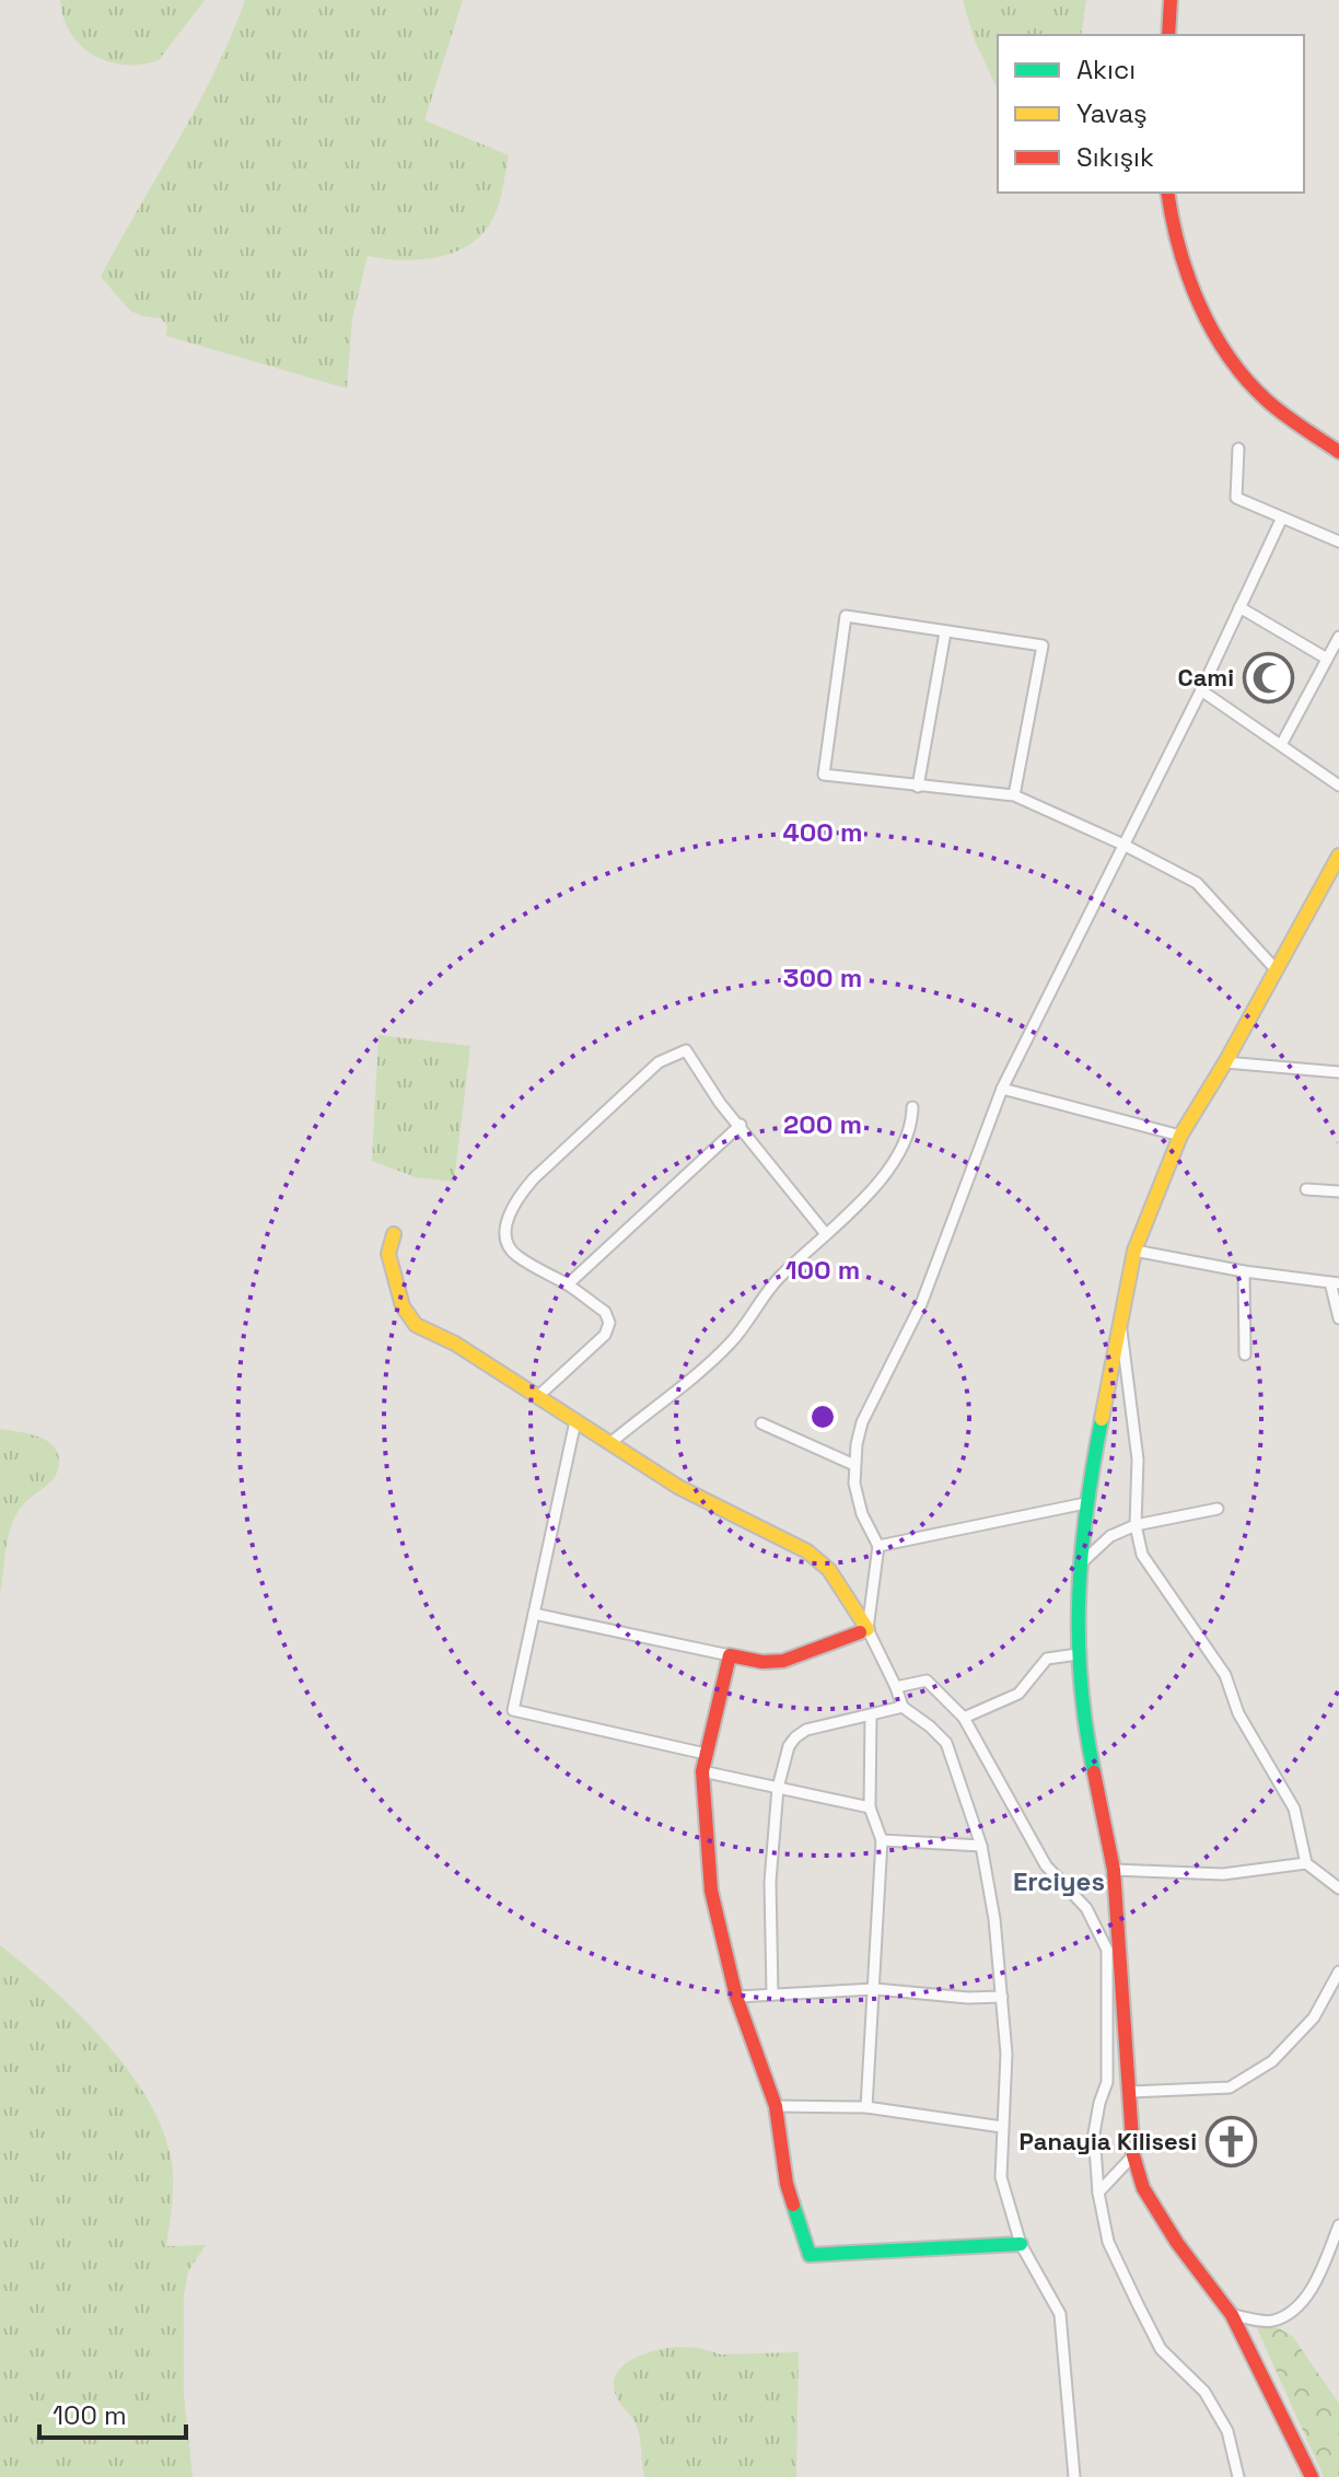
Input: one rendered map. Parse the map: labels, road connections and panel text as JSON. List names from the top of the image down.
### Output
{
  "districts": ["Erciyes"],
  "places": {
    "mosque": ["Cami"],
    "church": ["Panayia Kilisesi"]
  },
  "legend": ["Akıcı", "Yavaş", "Sıkışık"],
  "scale_bar": "100 m",
  "rings": [
    "400 m",
    "300 m",
    "200 m",
    "100 m"
  ]
}
